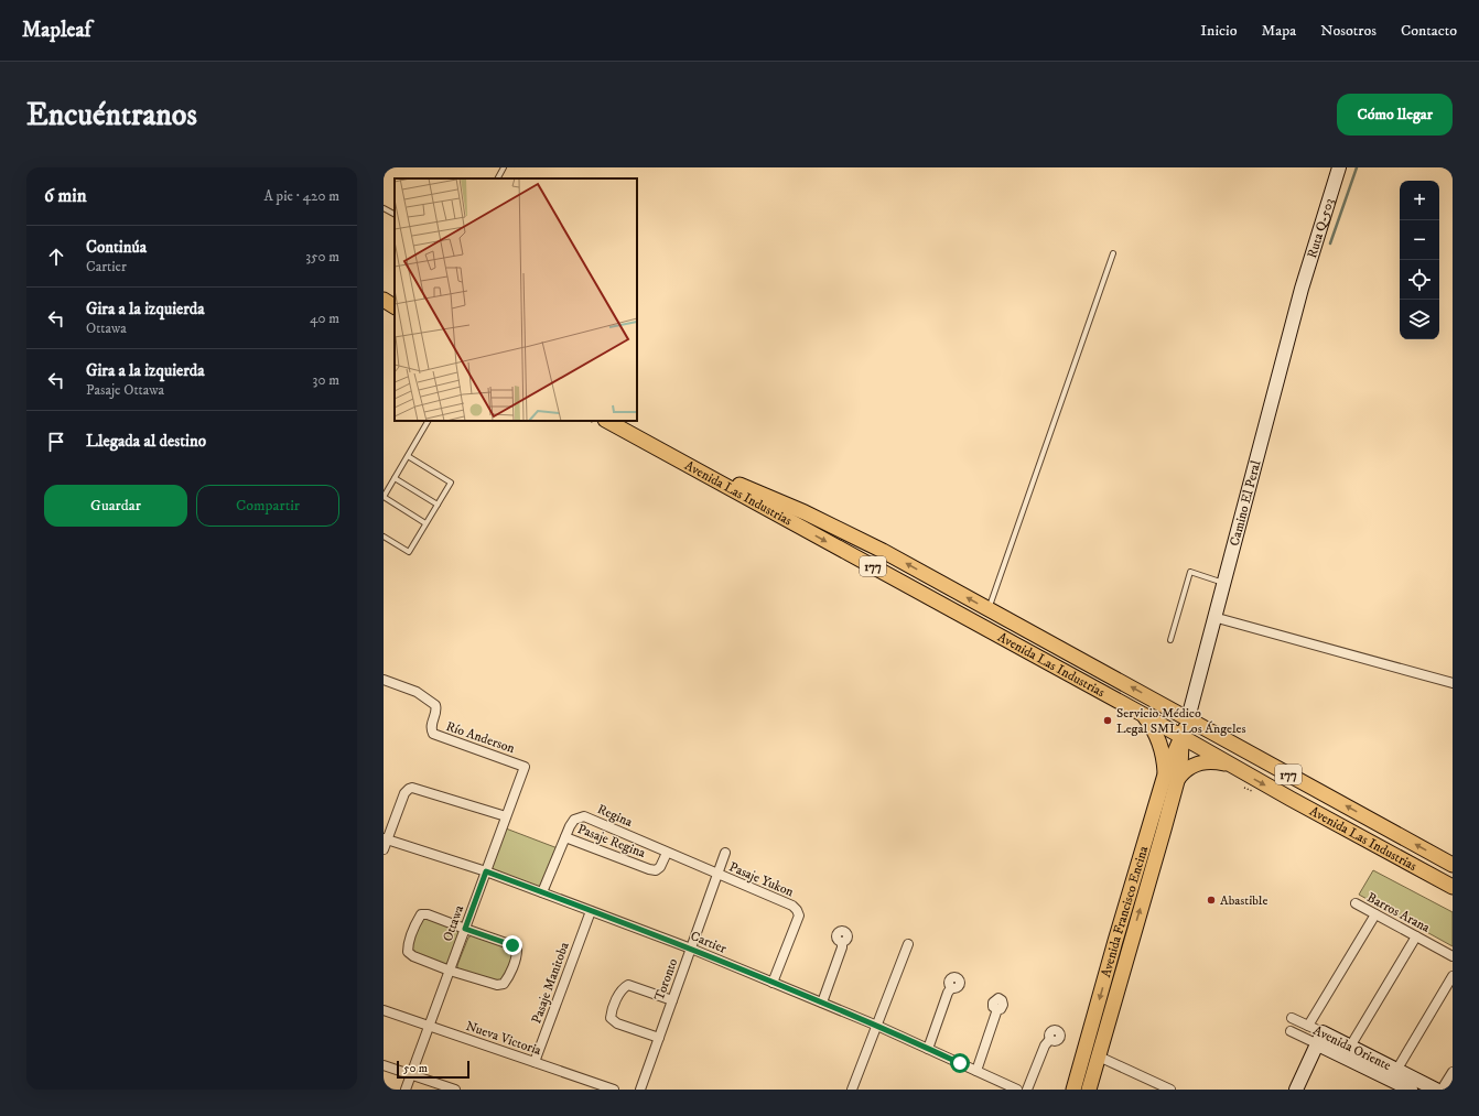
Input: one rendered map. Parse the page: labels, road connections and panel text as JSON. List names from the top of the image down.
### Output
{
  "streets": {
    "main road": ["Avenida Las Industrias", "177", "Avenida Francisco Encina"],
    "street": [
      "Ruta Q-503",
      "Camino El Peral",
      "Río Anderson",
      "Regina",
      "Pasaje Regina",
      "Pasaje Yukon",
      "Barros Arana",
      "Ottawa",
      "Cartier",
      "Toronto",
      "Pasaje Manitoba",
      "Nueva Victoria",
      "Avenida Oriente"
    ]
  },
  "crossings": [
    ["Ruta Q-503", "Camino El Peral"],
    ["Avenida Las Industrias", "Camino El Peral"],
    ["Avenida Las Industrias", "Avenida Francisco Encina"],
    ["Camino El Peral", "Avenida Francisco Encina"],
    ["Río Anderson", "Ottawa"],
    ["Regina", "Pasaje Regina"],
    ["Regina", "Pasaje Yukon"],
    ["Regina", "Cartier"],
    ["Regina", "Toronto"],
    ["Pasaje Yukon", "Cartier"],
    ["Pasaje Yukon", "Toronto"],
    ["Ottawa", "Cartier"],
    ["Ottawa", "Nueva Victoria"],
    ["Cartier", "Toronto"],
    ["Cartier", "Pasaje Manitoba"],
    ["Pasaje Manitoba", "Nueva Victoria"]
  ],
  "places": ["Servicio Médico Legal SML Los Ángeles", "Abastible"],
  "scale_bar": "50 m",
  "page": {
    "header": "Mapleaf",
    "nav": [
      "Inicio",
      "Mapa",
      "Nosotros",
      "Contacto"
    ],
    "buttons": [
      "Cómo llegar",
      ["Guardar", "Compartir"]
    ],
    "title": "Encuéntranos",
    "heading": ["6 min", "A pie · 420 m"],
    "map_buttons": ["+", "−"],
    "list": [
      ["Continúa", "Cartier", "350 m"],
      ["Gira a la izquierda", "Ottawa", "40 m"],
      ["Gira a la izquierda", "Pasaje Ottawa", "30 m"],
      "Llegada al destino"
    ],
    "scale": "50 m"
  }
}
